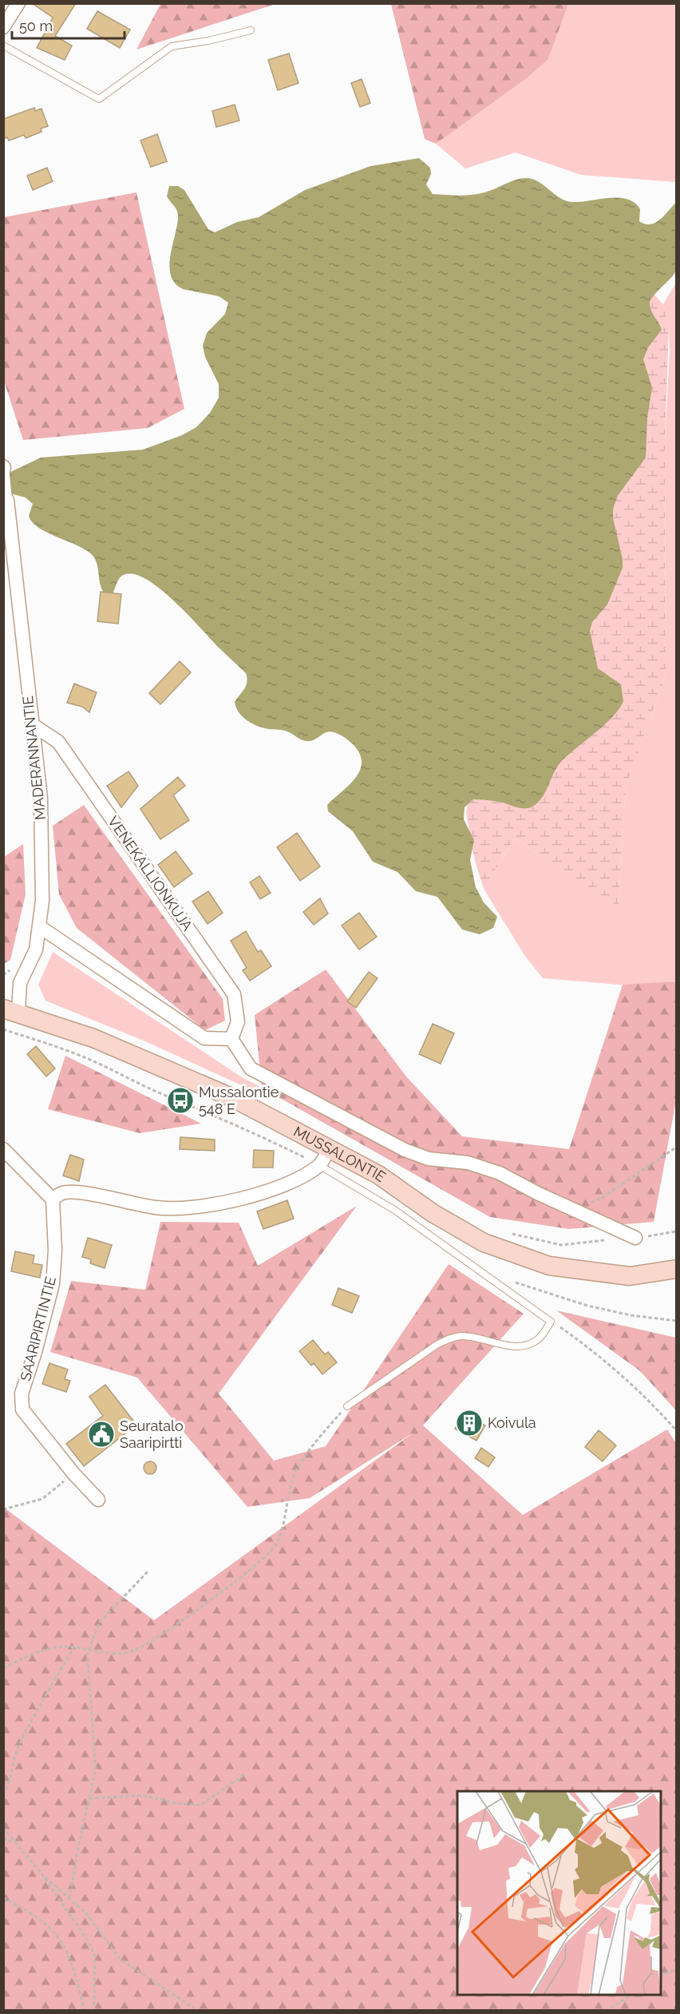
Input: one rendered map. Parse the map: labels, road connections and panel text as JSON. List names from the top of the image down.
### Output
{
  "streets": {
    "main road": ["MUSSALONTIE"],
    "street": ["MADERANNANTIE", "VENEKALLIONKUJA", "SAARIPIRTINTIE"]
  },
  "crossings": [
    ["MADERANNANTIE", "VENEKALLIONKUJA"],
    ["MADERANNANTIE", "MUSSALONTIE"]
  ],
  "places": {
    "bus stop": ["Mussalontie 548 E"],
    "building": ["Koivula"],
    "public building": ["Seuratalo Saaripirtti"]
  },
  "scale_bar": "50 m"
}
